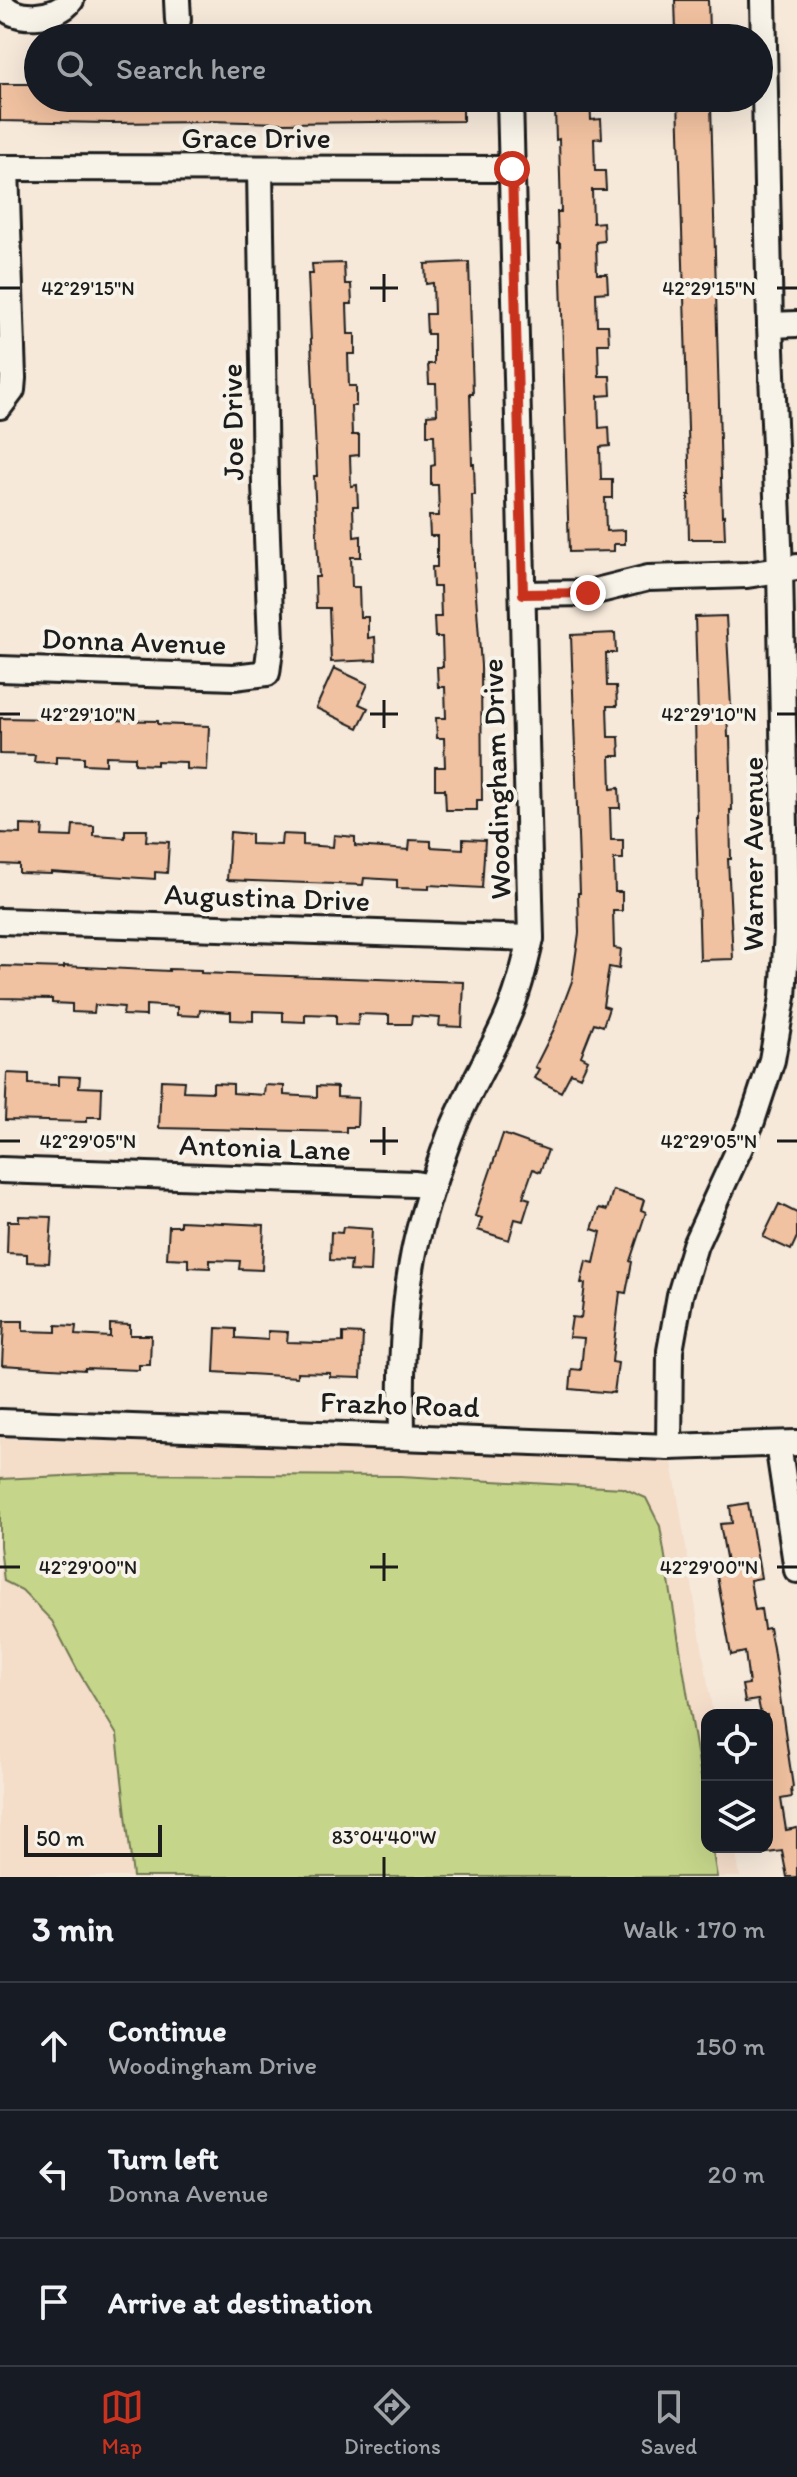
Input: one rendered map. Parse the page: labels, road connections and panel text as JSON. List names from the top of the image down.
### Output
{
  "streets": {
    "street": [
      "Grace Drive",
      "Joe Drive",
      "Donna Avenue",
      "Woodingham Drive",
      "Warner Avenue",
      "Augustina Drive",
      "Antonia Lane",
      "Frazho Road"
    ]
  },
  "crossings": [
    ["Grace Drive", "Joe Drive"],
    ["Grace Drive", "Woodingham Drive"],
    ["Joe Drive", "Donna Avenue"],
    ["Woodingham Drive", "Augustina Drive"],
    ["Woodingham Drive", "Antonia Lane"],
    ["Woodingham Drive", "Frazho Road"],
    ["Warner Avenue", "Frazho Road"]
  ],
  "scale_bar": "50 m",
  "page": {
    "search": "Search here",
    "scale": "50 m",
    "heading": ["3 min", "Walk · 170 m"],
    "list": [
      ["Continue", "Woodingham Drive", "150 m"],
      ["Turn left", "Donna Avenue", "20 m"],
      "Arrive at destination"
    ],
    "nav": ["Map", "Directions", "Saved"]
  },
  "coordinates": [
    "42°29'15\"N",
    "42°29'10\"N",
    "42°29'05\"N",
    "42°29'00\"N",
    "83°04'40\"W"
  ]
}
